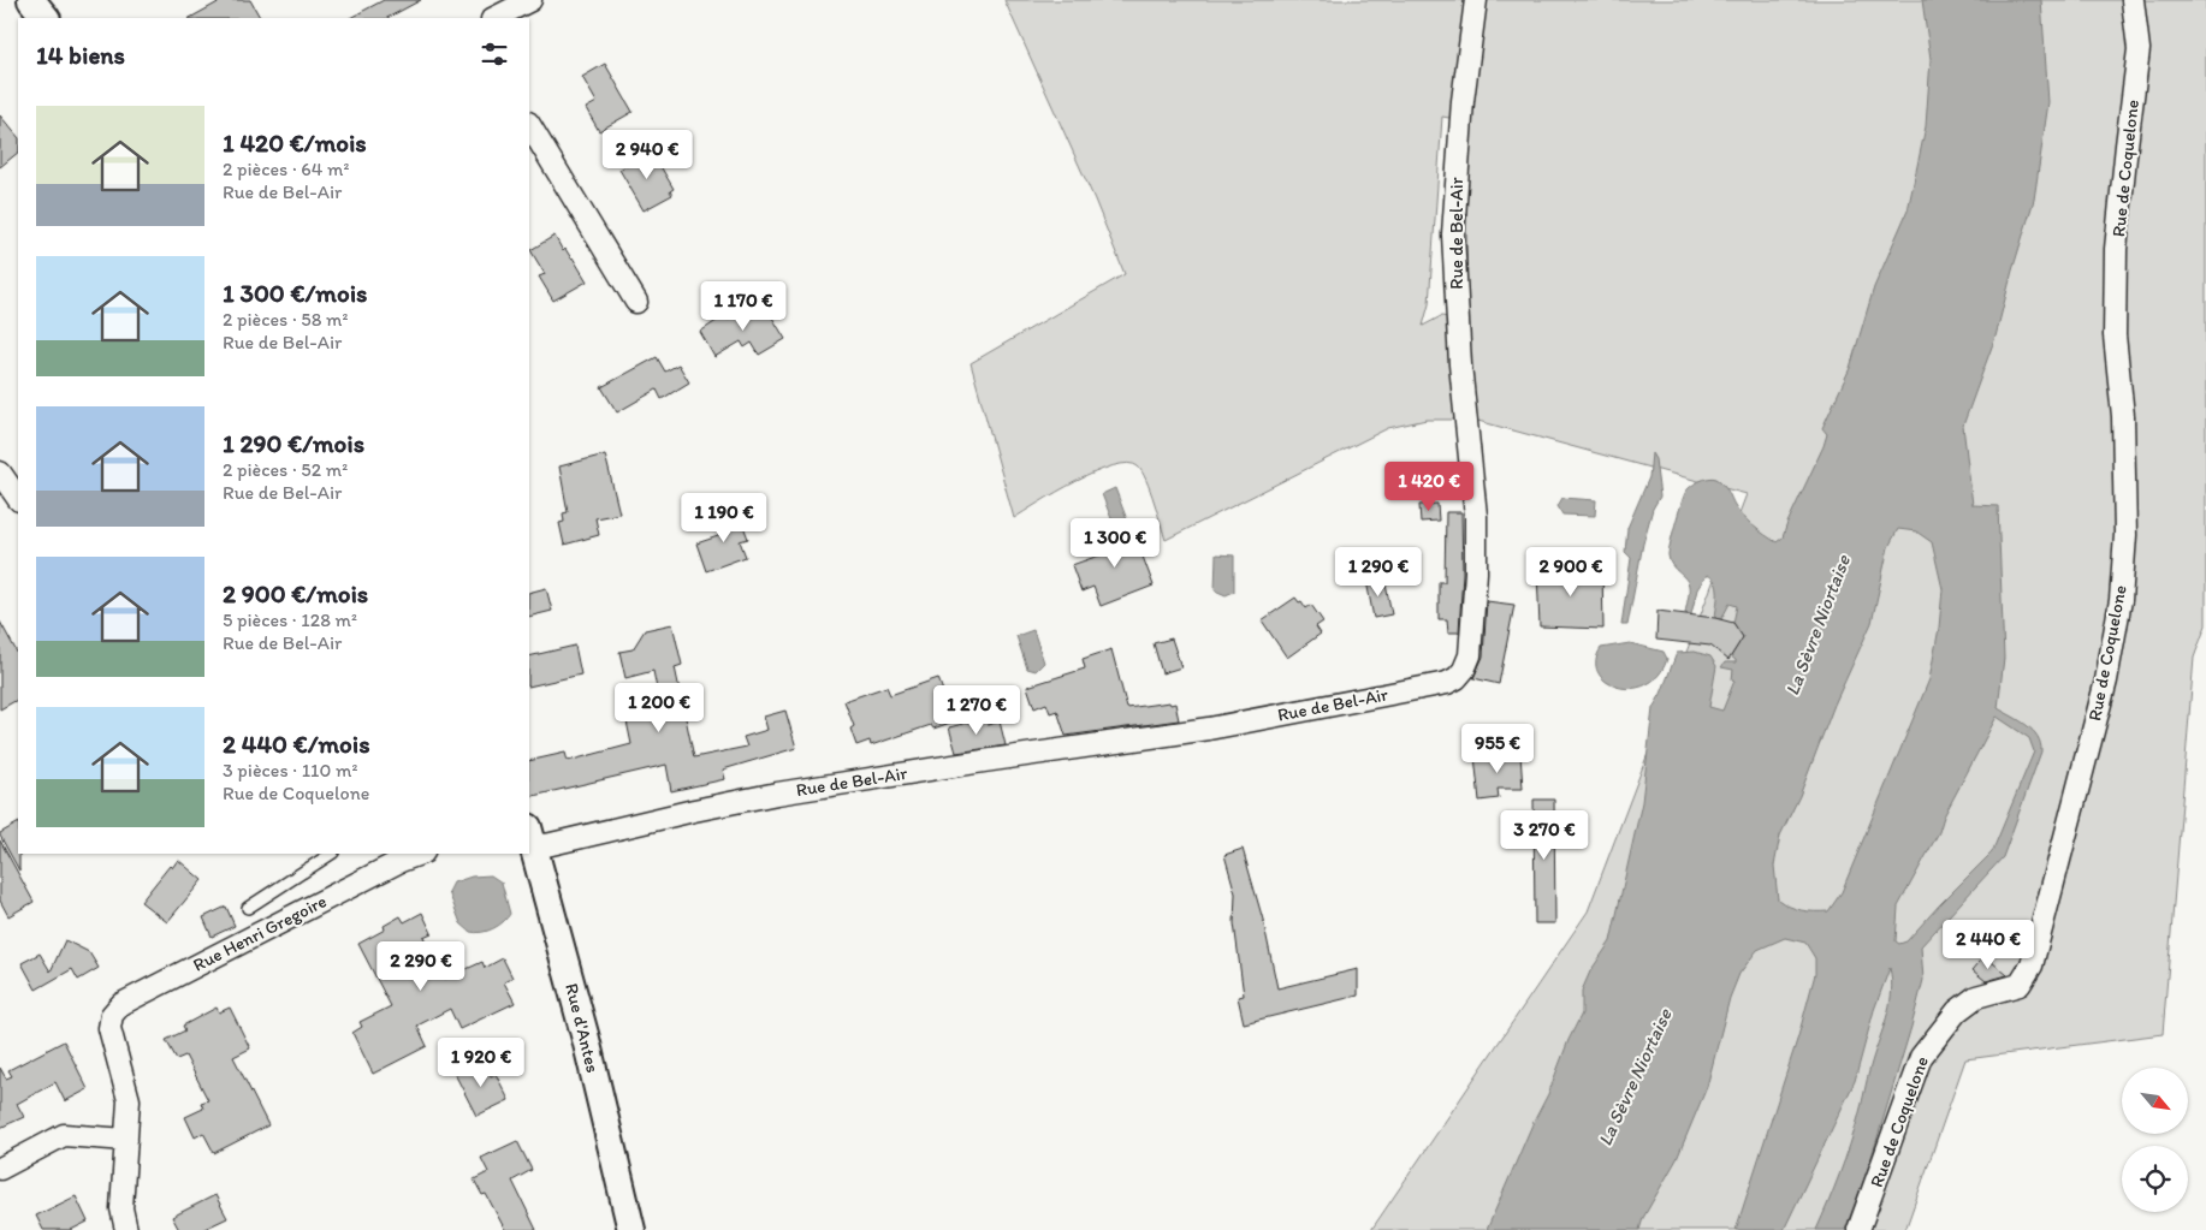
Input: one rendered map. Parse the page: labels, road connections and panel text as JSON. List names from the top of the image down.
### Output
{
  "streets": {
    "street": [
      "Rue de Coquelone",
      "Rue de Bel-Air",
      "Rue Henri Gregoire",
      "Rue d'Antes"
    ]
  },
  "crossings": [
    ["Rue de Bel-Air", "Rue d'Antes"]
  ],
  "water": ["La Sèvre Niortaise"],
  "north": "bottom right",
  "page": {
    "heading": "14 biens",
    "list": [
      {
        "name": "1 420 €/mois",
        "note": "2 pièces · 64 m² · Rue de Bel-Air"
      },
      {
        "name": "1 300 €/mois",
        "note": "2 pièces · 58 m² · Rue de Bel-Air"
      },
      {
        "name": "1 290 €/mois",
        "note": "2 pièces · 52 m² · Rue de Bel-Air"
      },
      {
        "name": "2 900 €/mois",
        "note": "5 pièces · 128 m² · Rue de Bel-Air"
      },
      {
        "name": "2 440 €/mois",
        "note": "3 pièces · 110 m² · Rue de Coquelone"
      }
    ],
    "price": [
      "2 940 €",
      "1 170 €",
      "1 420 €",
      "1 190 €",
      "1 300 €",
      "1 290 €",
      "2 900 €",
      "1 200 €",
      "1 270 €",
      "955 €",
      "3 270 €",
      "2 440 €",
      "2 290 €",
      "1 920 €"
    ]
  }
}
